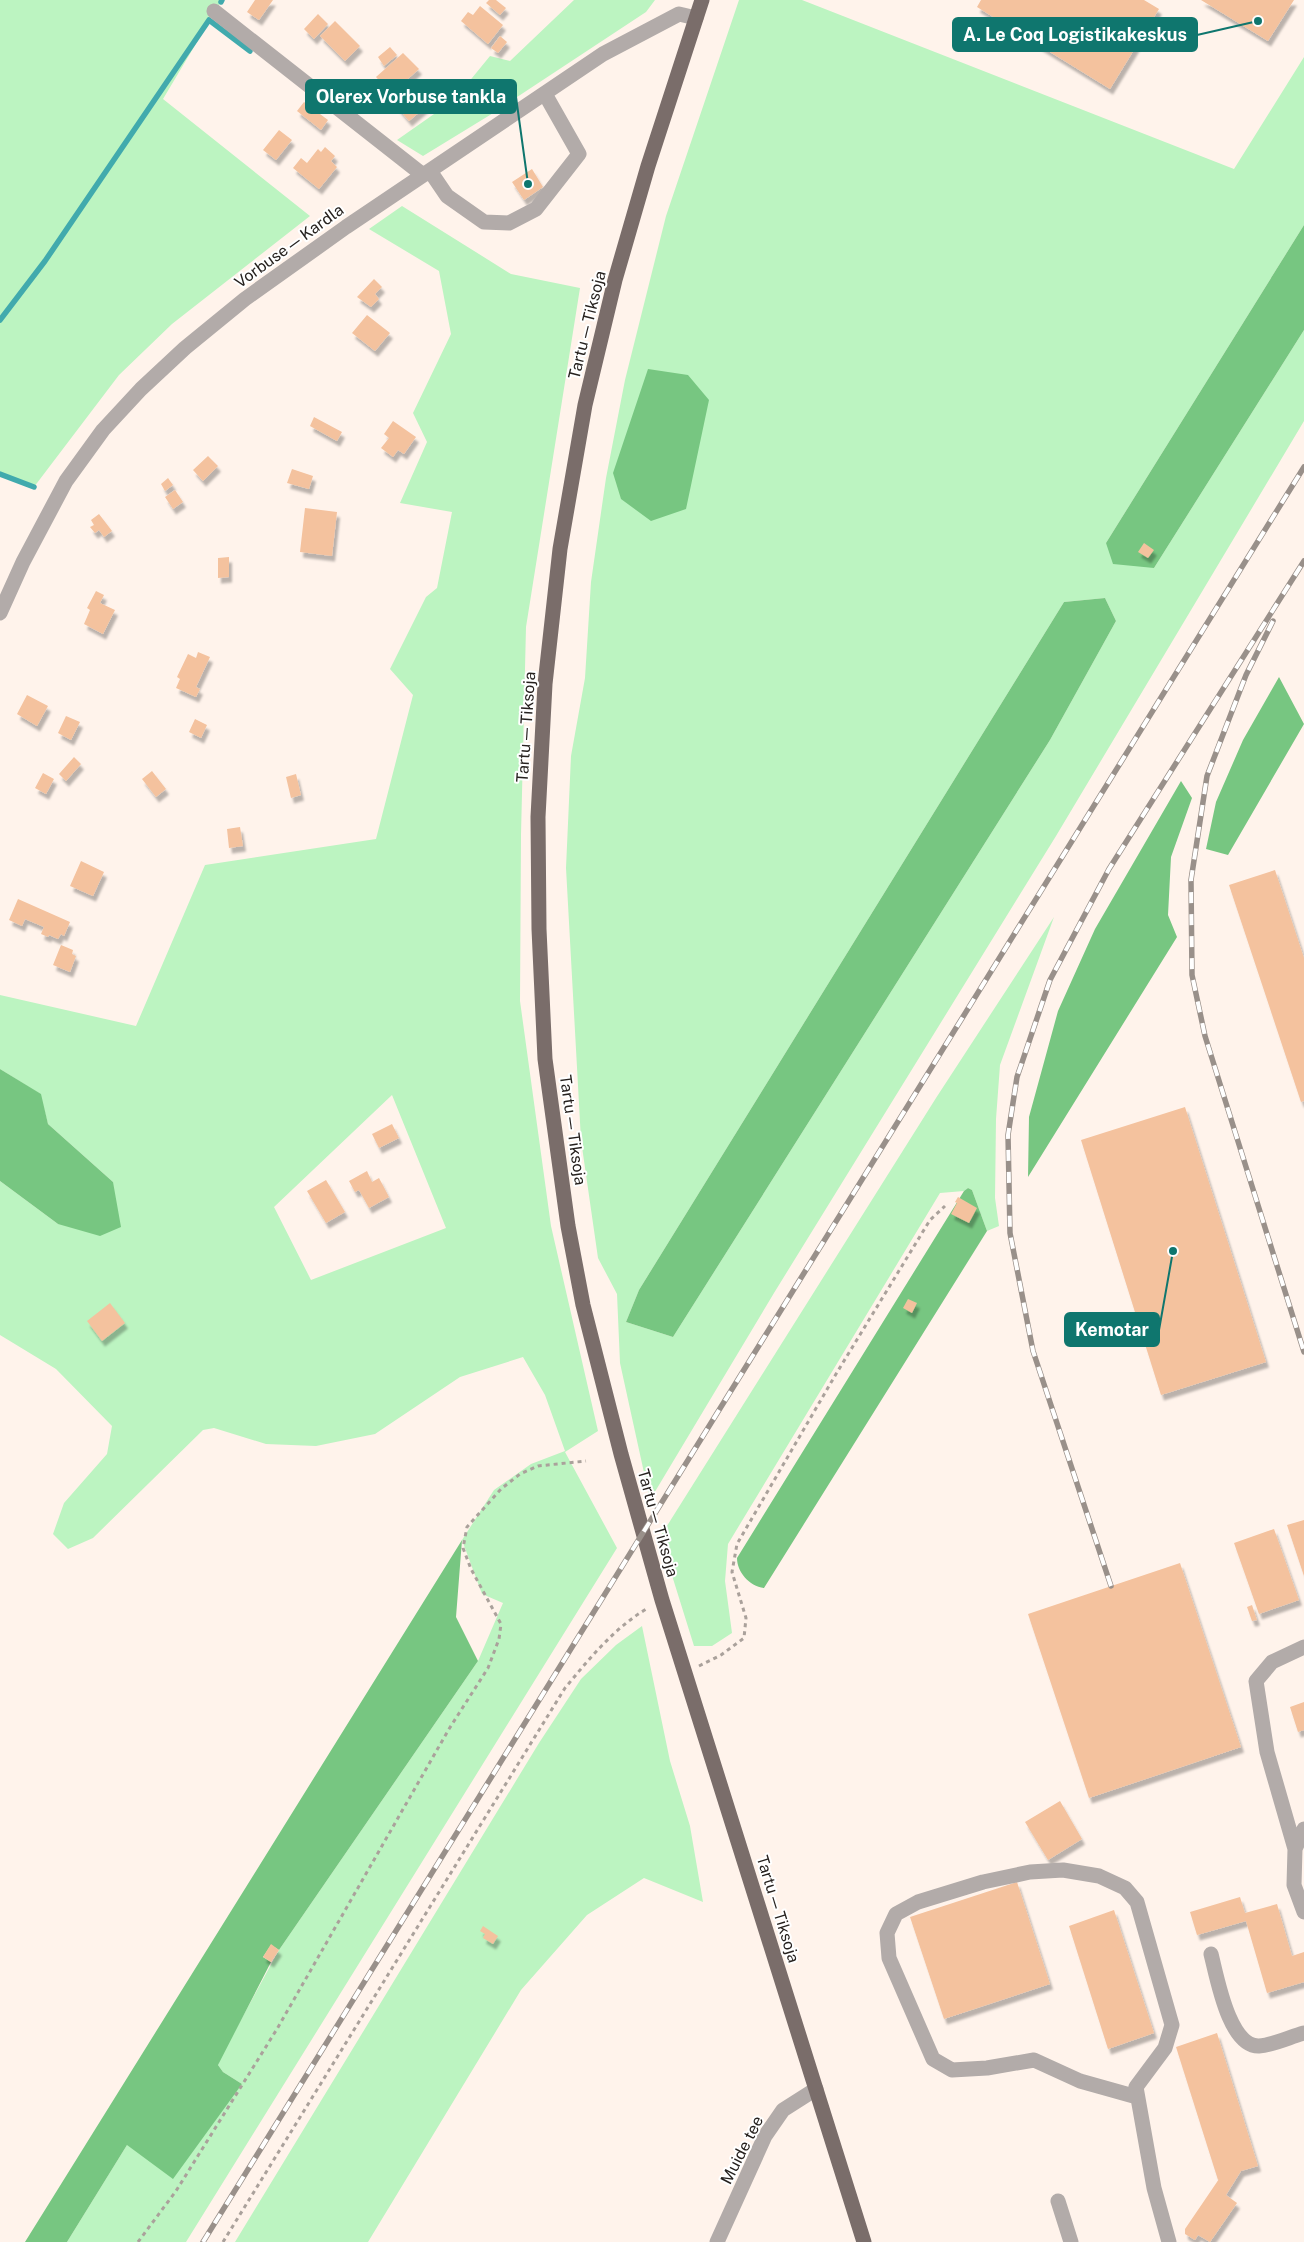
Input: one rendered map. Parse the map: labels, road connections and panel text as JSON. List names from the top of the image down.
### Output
{
  "streets": {
    "main road": ["Tartu — Tiksoja"],
    "street": ["Vorbuse — Kardla", "Muide tee"]
  },
  "crossings": [
    ["Vorbuse — Kardla", "Tartu — Tiksoja"],
    ["Tartu — Tiksoja", "Muide tee"]
  ],
  "places": ["A. Le Coq Logistikakeskus", "Olerex Vorbuse tankla", "Kemotar"]
}
